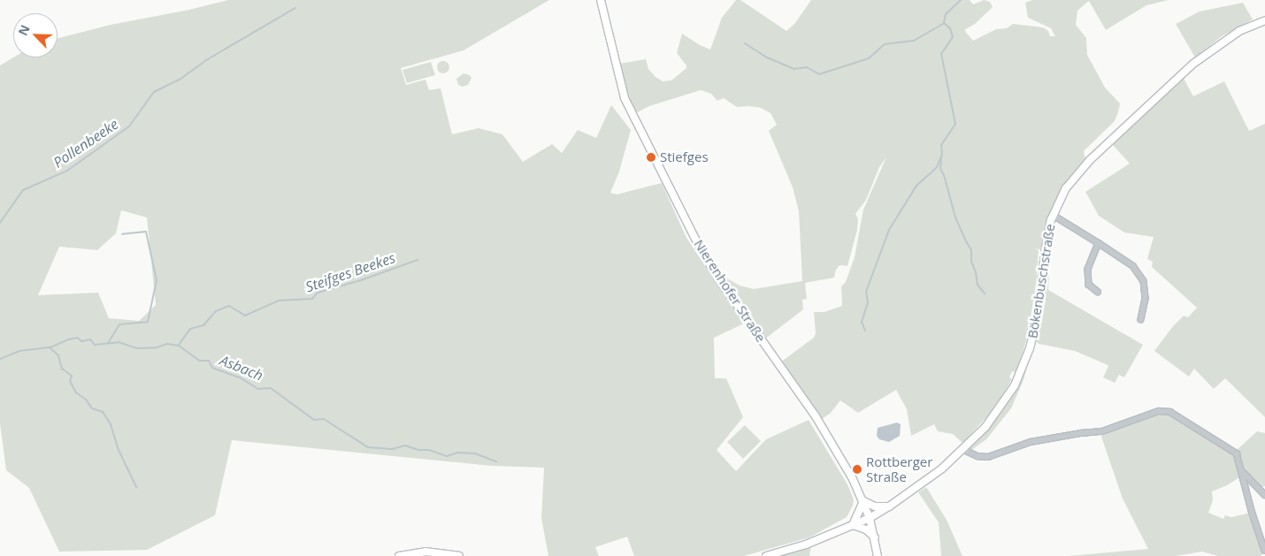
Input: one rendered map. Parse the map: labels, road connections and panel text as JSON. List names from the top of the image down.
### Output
{
  "streets": {
    "main road": ["Bökenbuschstraße", "Nierenhofer Straße"]
  },
  "crossings": [
    ["Bökenbuschstraße", "Nierenhofer Straße"]
  ],
  "water": ["Pollenbeeke", "Steifges Beekes", "Asbach"],
  "places": ["Stiefges", "Rottberger Straße"],
  "north": "top left"
}
